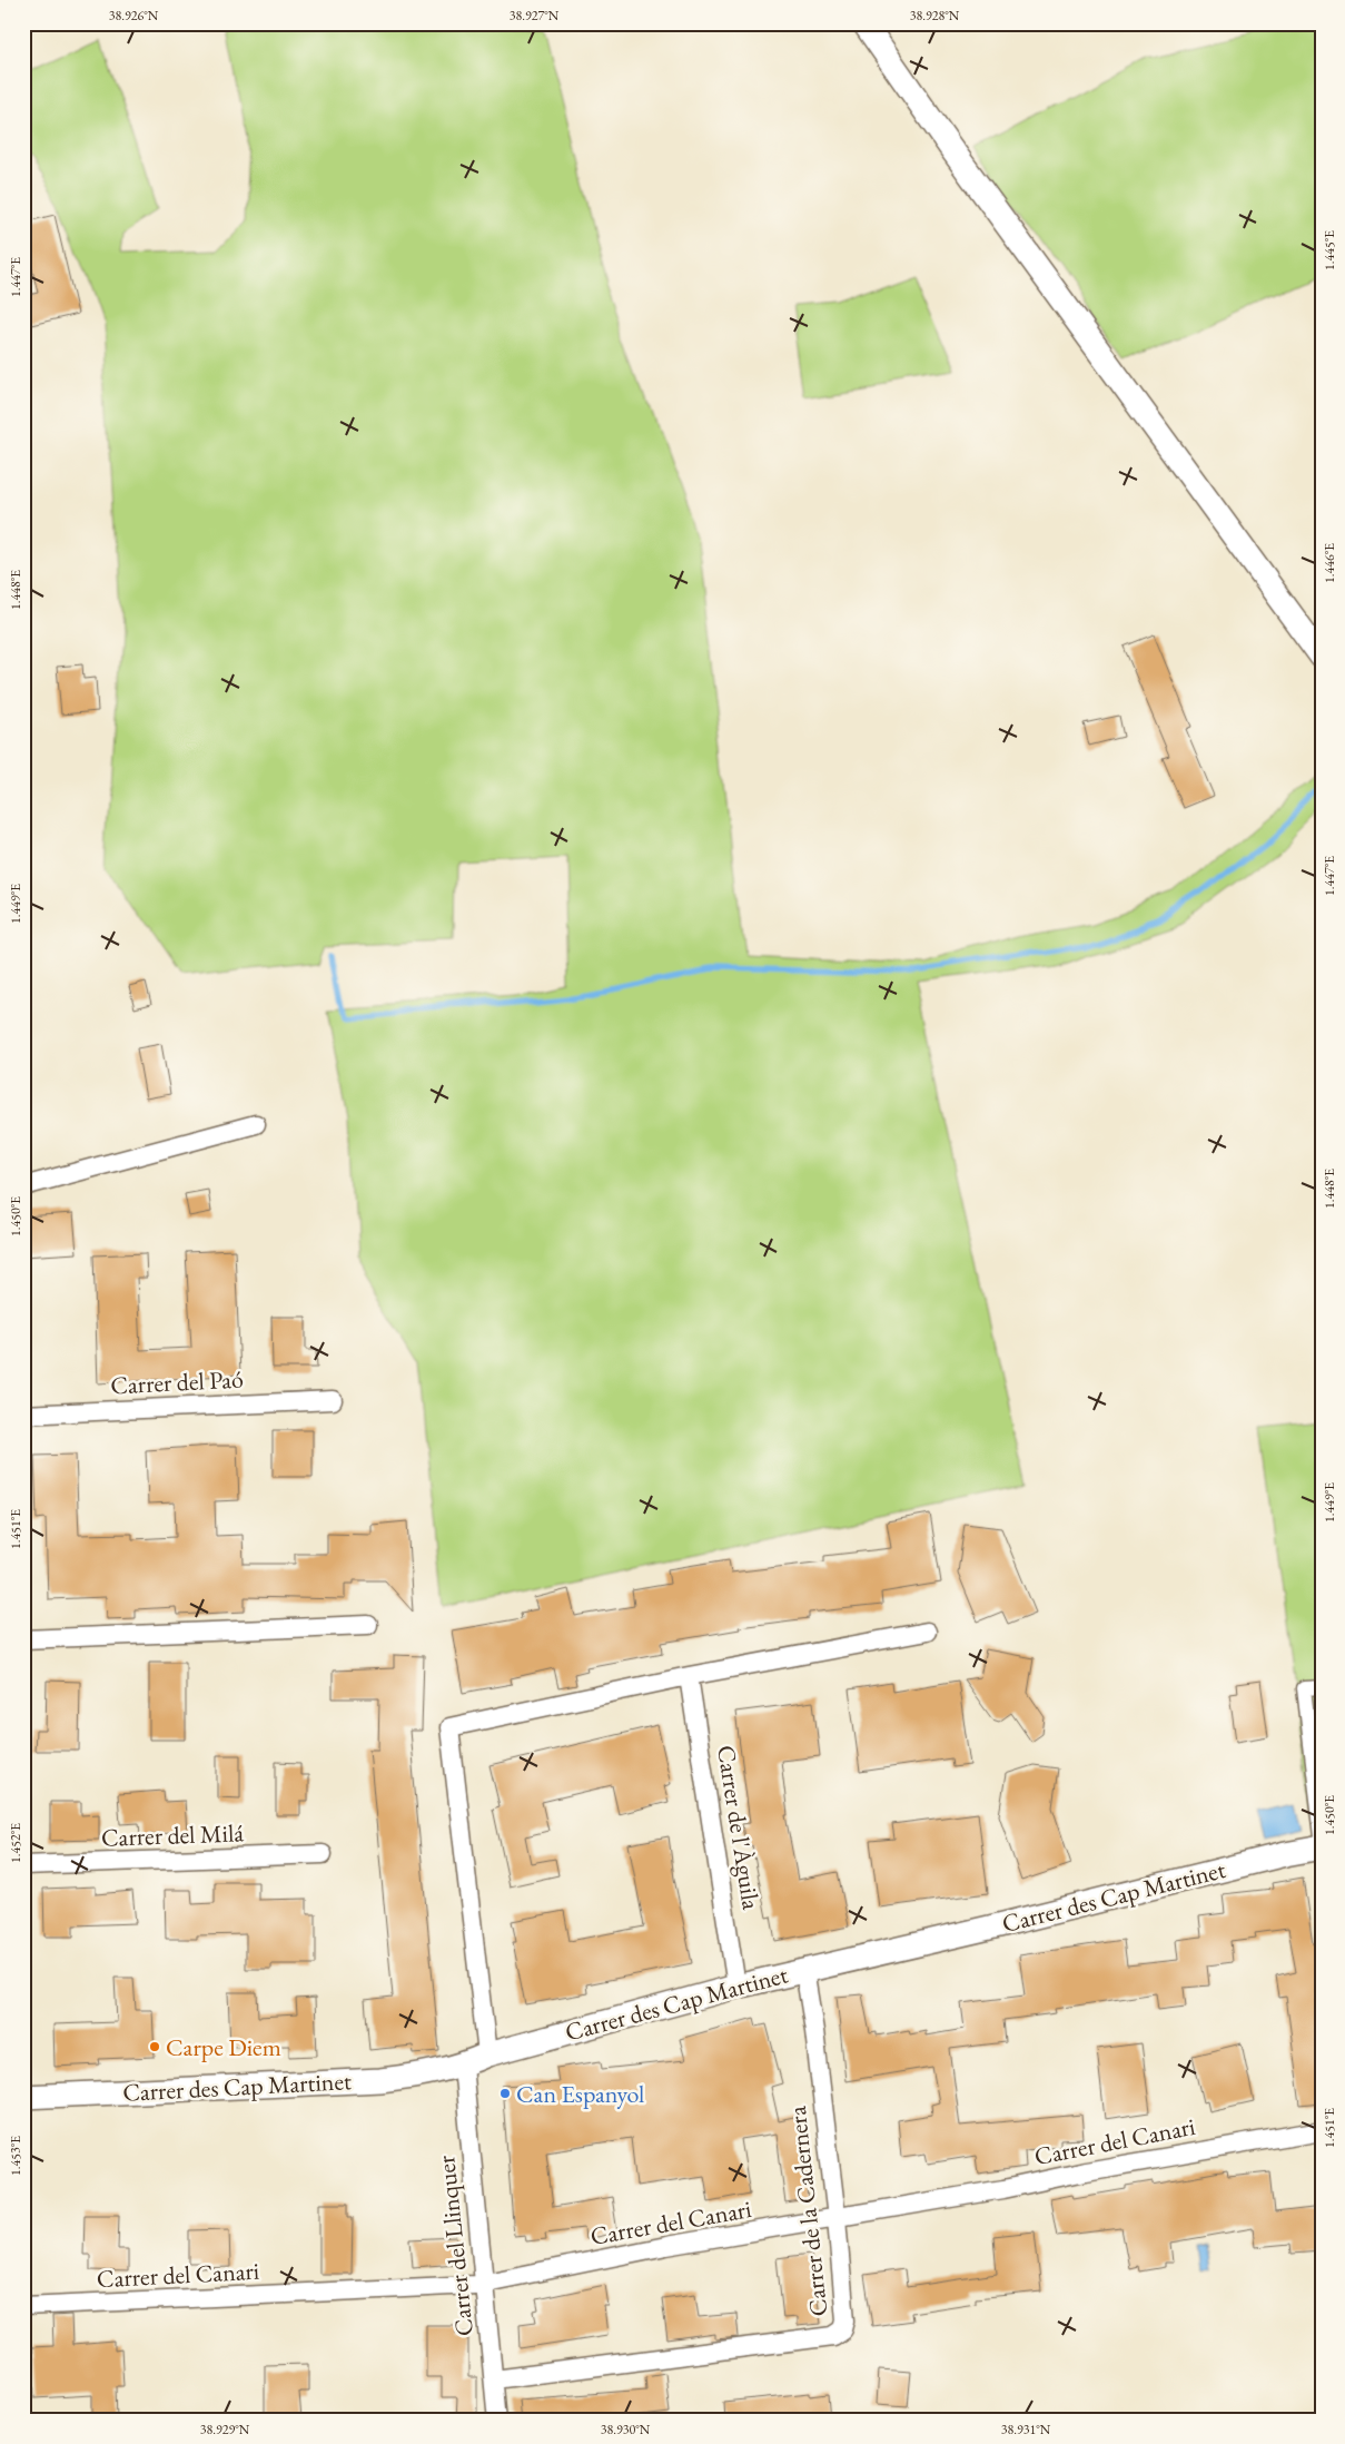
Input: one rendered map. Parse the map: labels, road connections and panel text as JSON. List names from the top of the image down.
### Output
{
  "streets": {
    "street": [
      "Carrer del Paó",
      "Carrer de l'Àguila",
      "Carrer del Milá",
      "Carrer des Cap Martinet",
      "Carrer del Canari",
      "Carrer de la Cadernera",
      "Carrer del Llinquer"
    ]
  },
  "crossings": [
    ["Carrer de l'Àguila", "Carrer des Cap Martinet"],
    ["Carrer des Cap Martinet", "Carrer de la Cadernera"],
    ["Carrer des Cap Martinet", "Carrer del Llinquer"],
    ["Carrer del Canari", "Carrer de la Cadernera"],
    ["Carrer del Canari", "Carrer del Llinquer"],
    ["Carrer de la Cadernera", "Carrer del Llinquer"]
  ],
  "places": ["Carpe Diem", "Can Espanyol"],
  "coordinates": [
    "38.926°N",
    "38.927°N",
    "38.928°N",
    "1.445°E",
    "1.447°E",
    "1.446°E",
    "1.448°E",
    "1.449°E",
    "1.450°E",
    "1.451°E",
    "1.452°E",
    "1.453°E",
    "38.929°N",
    "38.930°N",
    "38.931°N"
  ]
}
